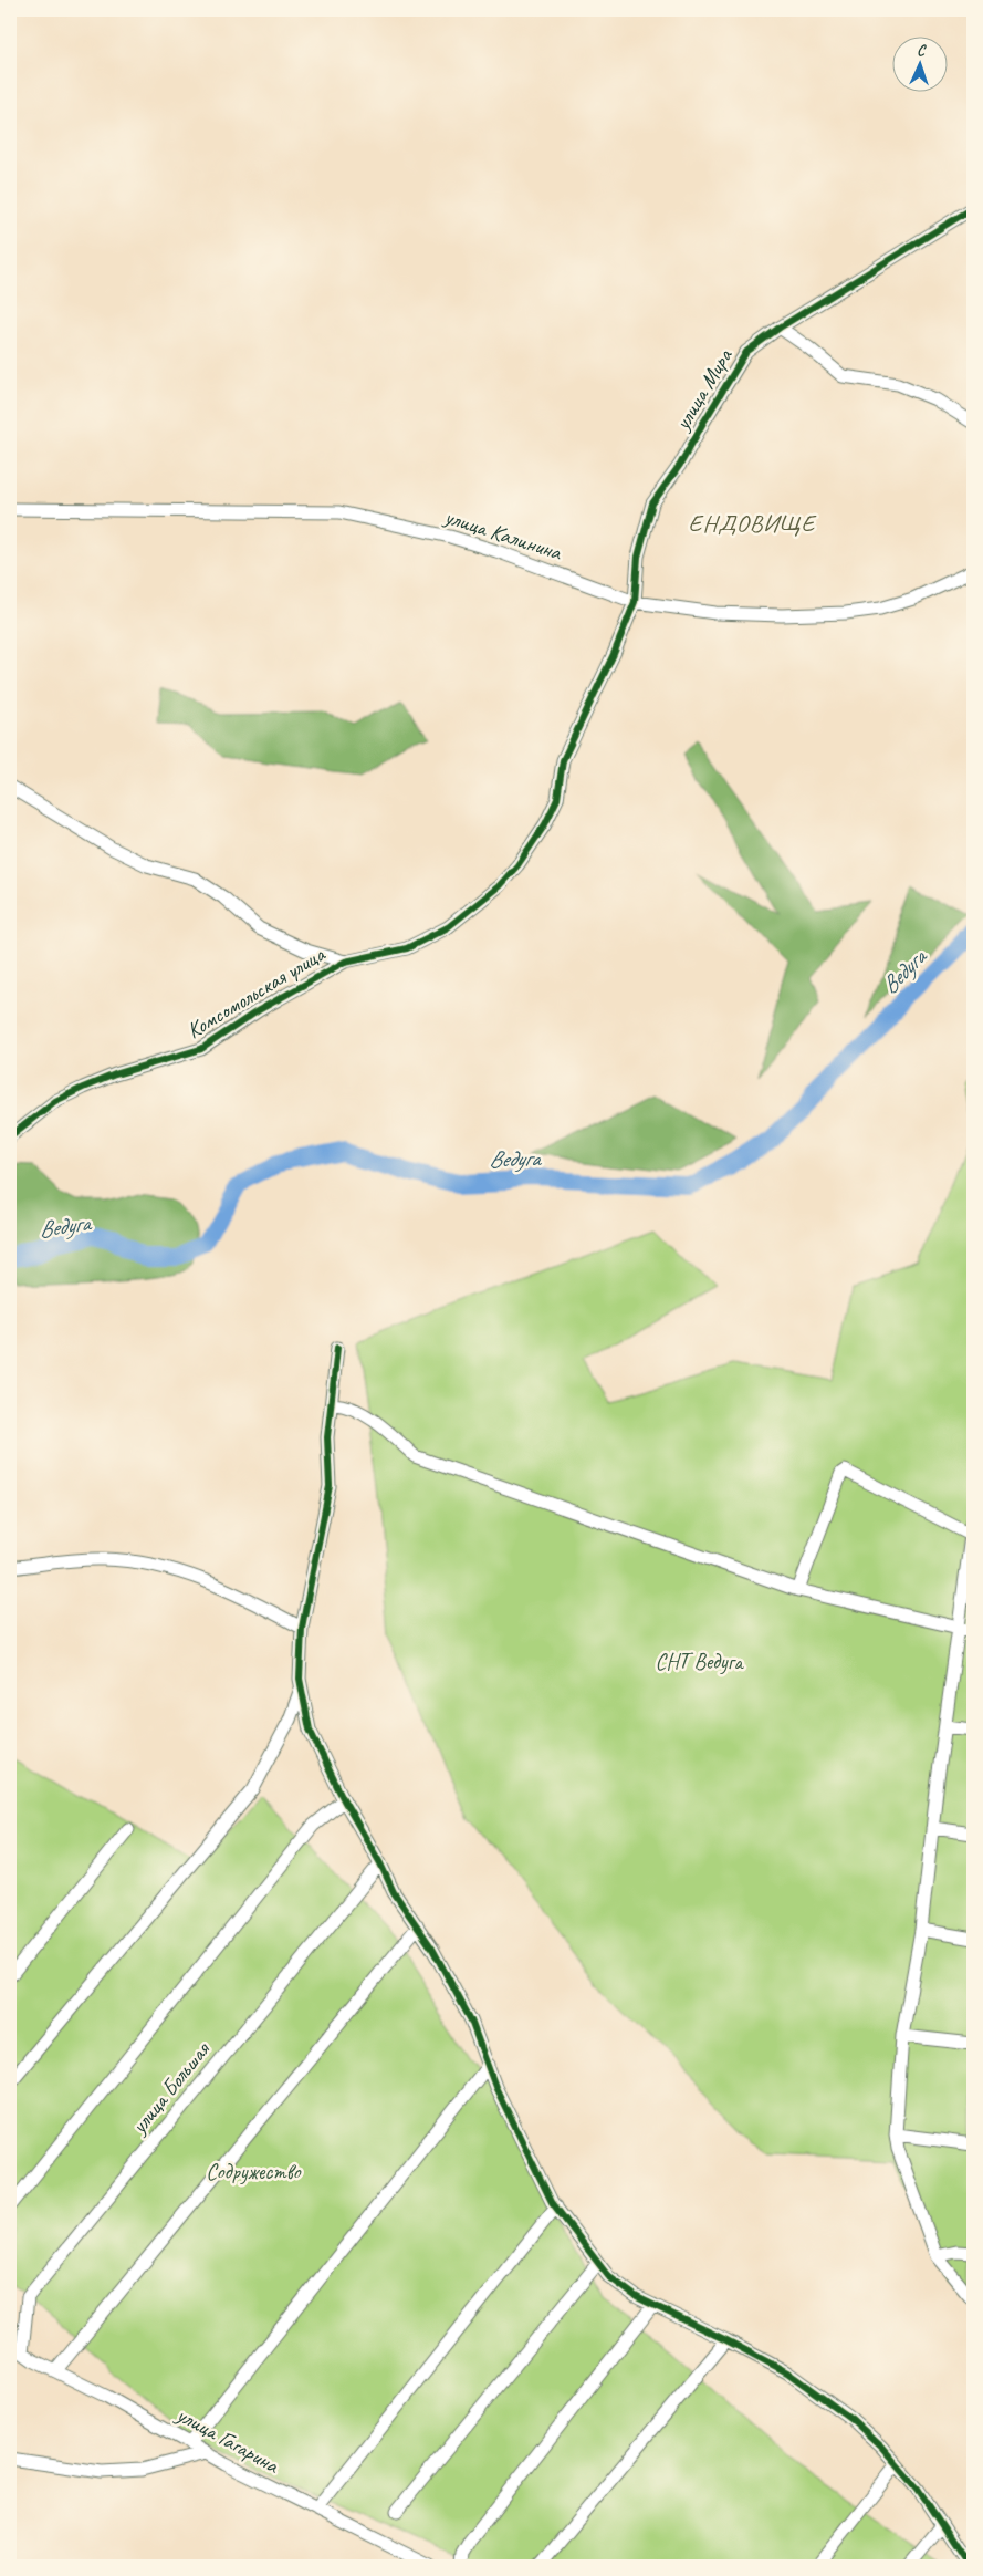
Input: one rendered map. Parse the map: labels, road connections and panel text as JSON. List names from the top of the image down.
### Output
{
  "streets": {
    "street": [
      "улица Мира",
      "улица Калинина",
      "Комсомольская улица",
      "улица Большая",
      "улица Гагарина"
    ]
  },
  "crossings": [
    ["улица Мира", "улица Калинина"],
    ["улица Мира", "Комсомольская улица"],
    ["улица Калинина", "Комсомольская улица"],
    ["улица Большая", "улица Гагарина"]
  ],
  "districts": ["ЕНДОВИЩЕ"],
  "water": ["Ведуга"],
  "parks": ["СНТ Ведуга", "Содружество"],
  "north": "top"
}
